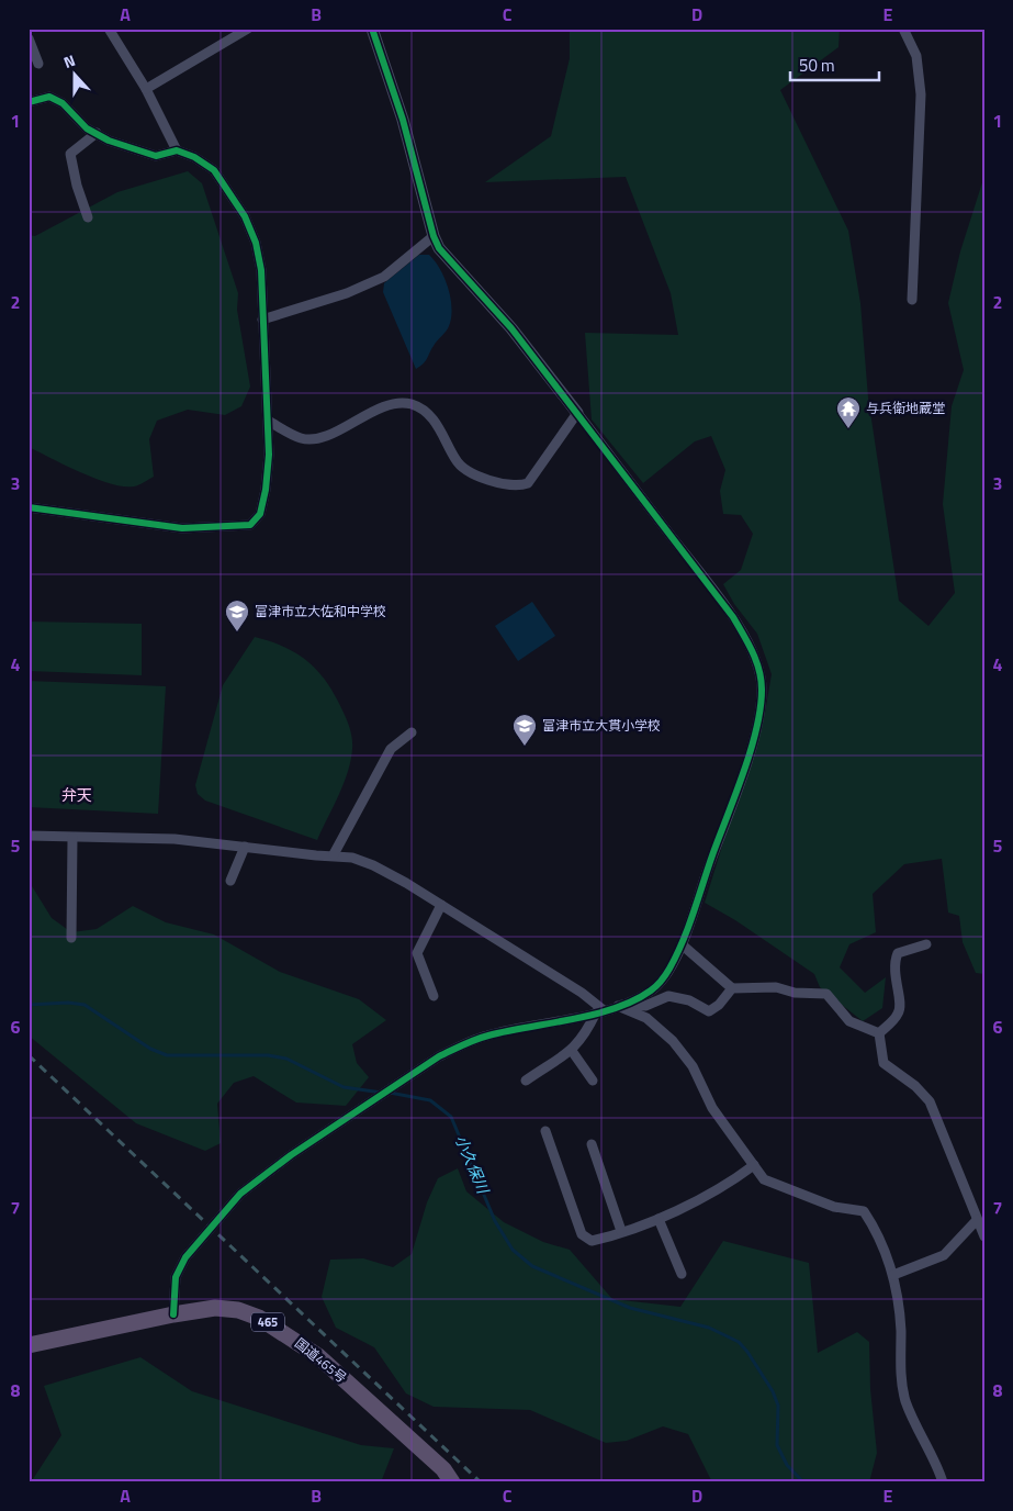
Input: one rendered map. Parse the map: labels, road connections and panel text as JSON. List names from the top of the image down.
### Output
{
  "streets": {
    "highway": ["465", "国道465号"]
  },
  "districts": ["弁天"],
  "water": ["小久保川"],
  "places": {
    "temple": ["与兵衛地蔵堂"],
    "school or university": ["富津市立大佐和中学校", "富津市立大貫小学校"]
  },
  "scale_bar": "50 m",
  "north": "top",
  "grid": {
    "columns": [
      "A",
      "B",
      "C",
      "D",
      "E"
    ],
    "rows": [
      "1",
      "2",
      "3",
      "4",
      "5",
      "6",
      "7",
      "8"
    ]
  }
}
